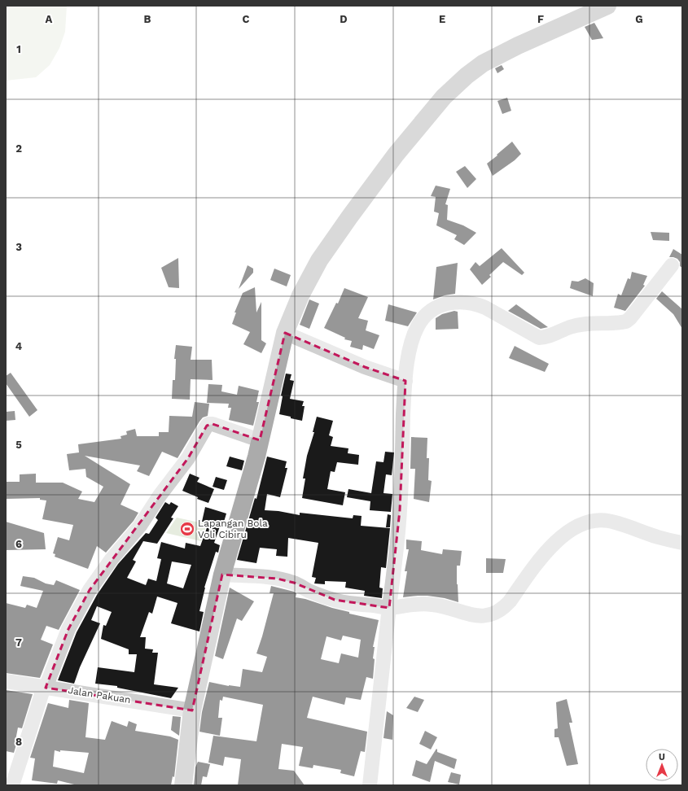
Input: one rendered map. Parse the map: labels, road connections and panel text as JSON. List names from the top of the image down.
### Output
{
  "streets": {
    "street": ["Jalan Pakuan"]
  },
  "places": {
    "sports": ["Lapangan Bola Voli Cibiru"]
  },
  "north": "top",
  "grid": {
    "columns": [
      "A",
      "B",
      "C",
      "D",
      "E",
      "F",
      "G"
    ],
    "rows": [
      "1",
      "2",
      "3",
      "4",
      "5",
      "6",
      "7",
      "8"
    ]
  }
}
